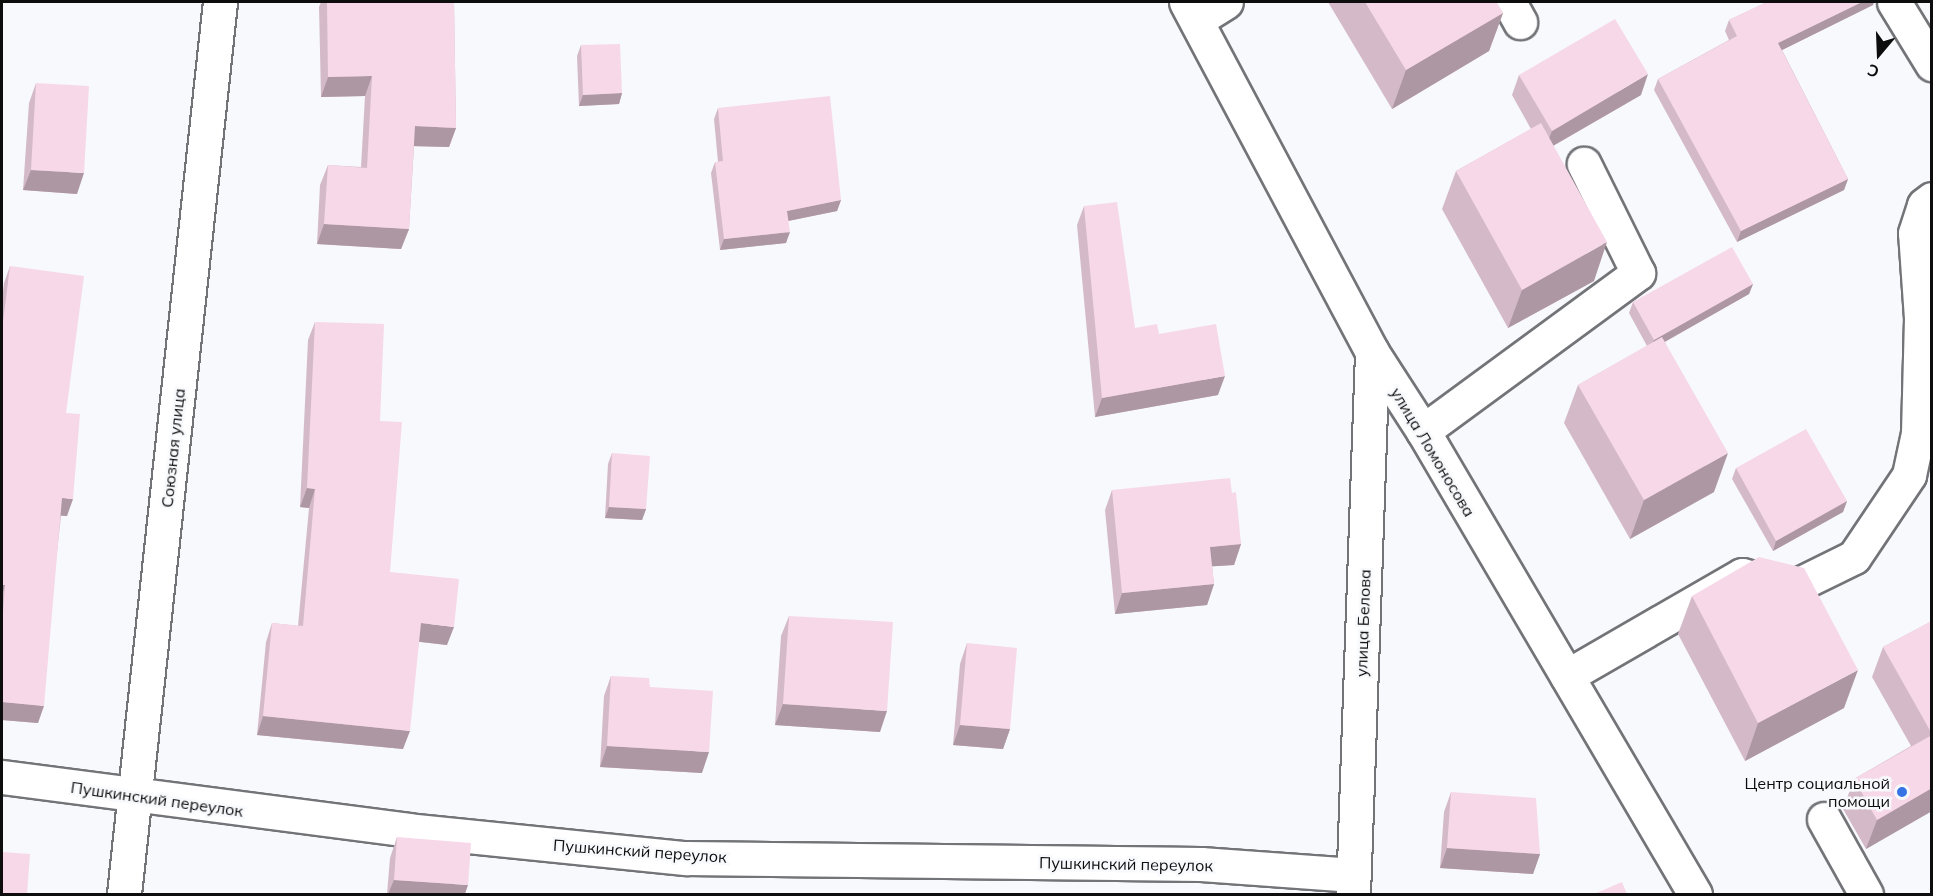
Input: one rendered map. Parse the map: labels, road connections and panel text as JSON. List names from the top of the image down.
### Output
{
  "streets": {
    "street": [
      "Союзная улица",
      "улица Ломоносова",
      "улица Белова",
      "Пушкинский переулок"
    ]
  },
  "crossings": [
    ["Союзная улица", "Пушкинский переулок"],
    ["улица Ломоносова", "улица Белова"],
    ["улица Белова", "Пушкинский переулок"]
  ],
  "places": ["Центр социальной помощи"],
  "north": "bottom"
}
